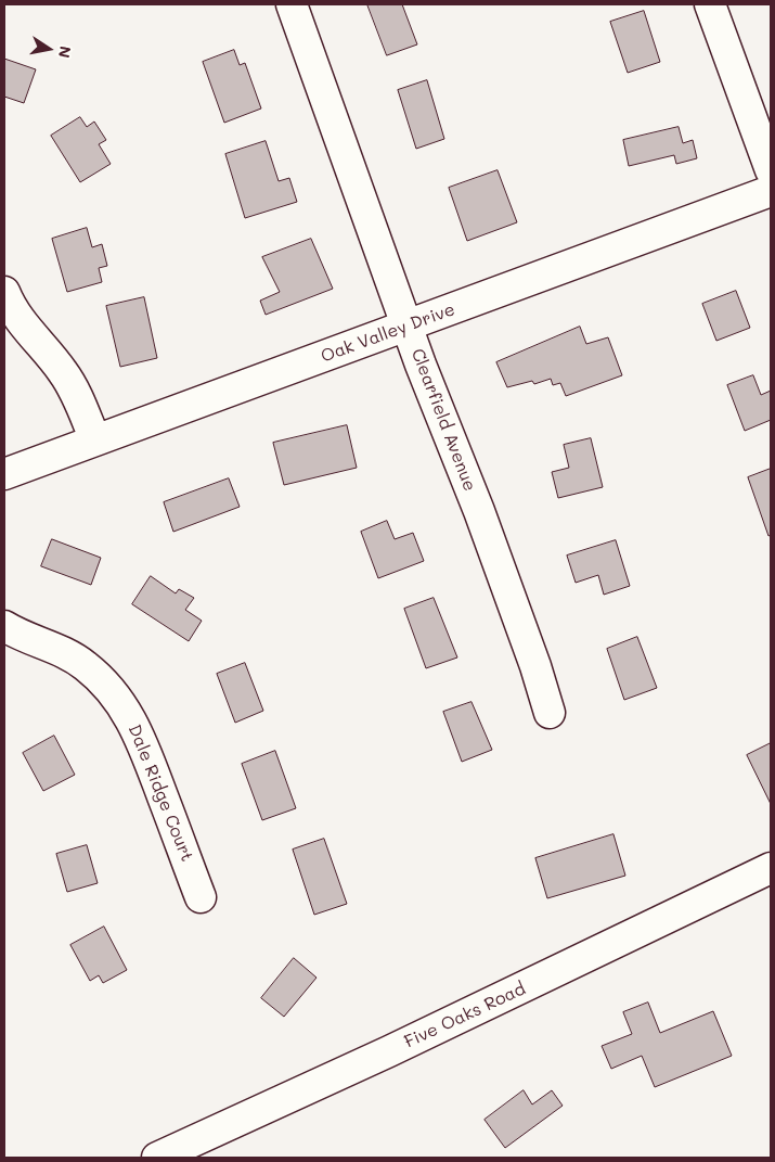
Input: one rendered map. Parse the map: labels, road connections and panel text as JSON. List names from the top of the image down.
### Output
{
  "streets": {
    "street": [
      "Oak Valley Drive",
      "Clearfield Avenue",
      "Dale Ridge Court",
      "Five Oaks Road"
    ]
  },
  "crossings": [
    ["Oak Valley Drive", "Clearfield Avenue"]
  ],
  "north": "right"
}
